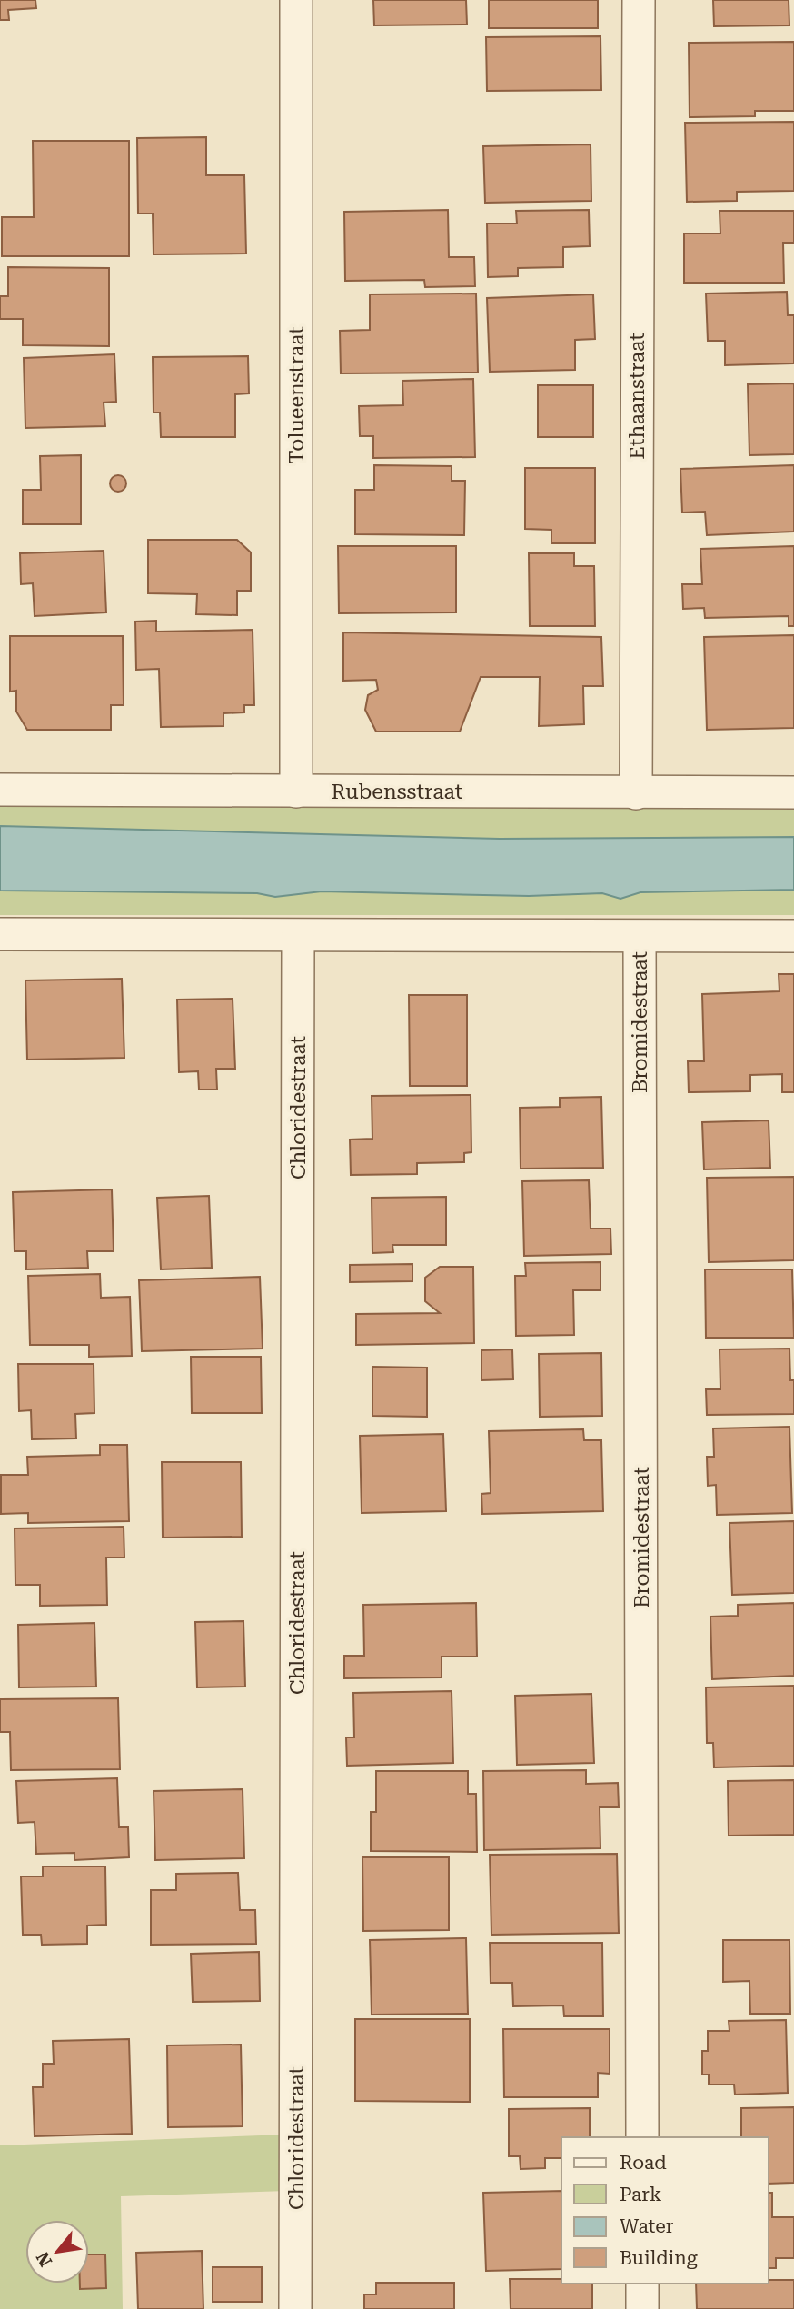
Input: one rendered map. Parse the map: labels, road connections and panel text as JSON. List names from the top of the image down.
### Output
{
  "streets": {
    "street": [
      "Tolueenstraat",
      "Ethaanstraat",
      "Rubensstraat",
      "Bromidestraat",
      "Chloridestraat"
    ]
  },
  "crossings": [
    ["Tolueenstraat", "Rubensstraat"],
    ["Ethaanstraat", "Rubensstraat"]
  ],
  "legend": [
    "Road",
    "Park",
    "Water",
    "Building"
  ],
  "north": "bottom left"
}
